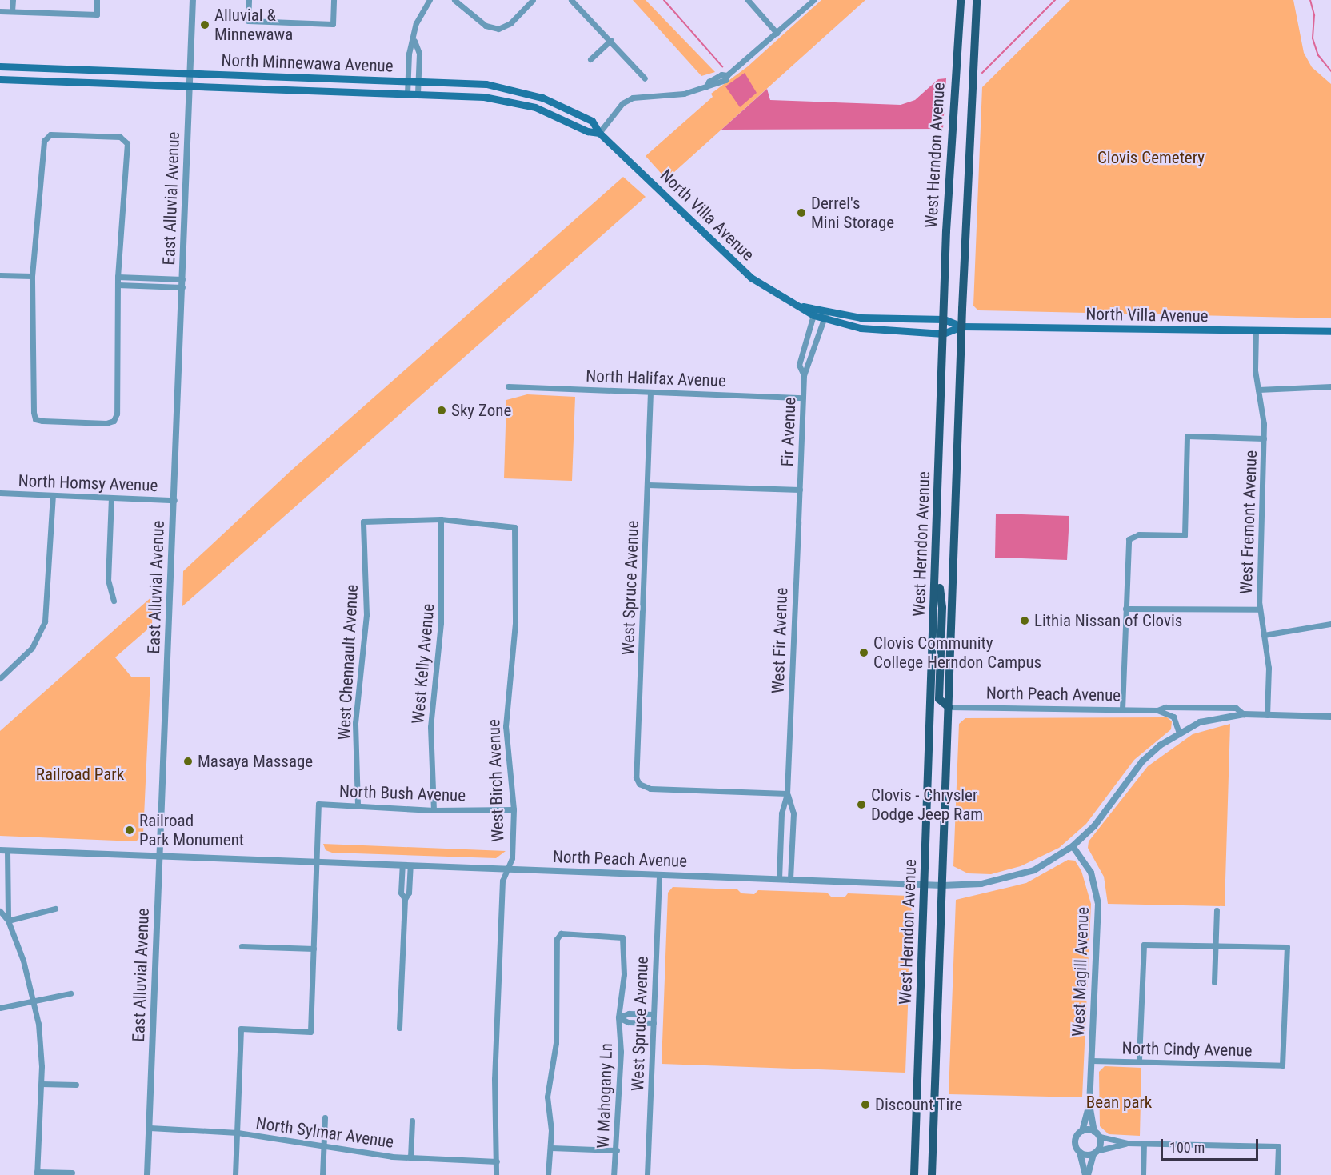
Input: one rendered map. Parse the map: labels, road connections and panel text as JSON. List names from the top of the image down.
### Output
{
  "streets": {
    "main road": ["North Minnewawa Avenue", "West Herndon Avenue", "North Villa Avenue"],
    "street": [
      "East Alluvial Avenue",
      "North Halifax Avenue",
      "Fir Avenue",
      "North Homsy Avenue",
      "West Fremont Avenue",
      "West Spruce Avenue",
      "West Fir Avenue",
      "West Chennault Avenue",
      "West Kelly Avenue",
      "North Peach Avenue",
      "West Birch Avenue",
      "North Bush Avenue",
      "West Magill Avenue",
      "North Cindy Avenue",
      "W Mahogany Ln",
      "North Sylmar Avenue"
    ]
  },
  "crossings": [
    ["North Minnewawa Avenue", "East Alluvial Avenue"],
    ["North Minnewawa Avenue", "North Villa Avenue"],
    ["West Herndon Avenue", "North Villa Avenue"],
    ["West Herndon Avenue", "North Peach Avenue"],
    ["East Alluvial Avenue", "North Homsy Avenue"],
    ["East Alluvial Avenue", "North Peach Avenue"],
    ["East Alluvial Avenue", "North Sylmar Avenue"],
    ["North Villa Avenue", "Fir Avenue"],
    ["North Villa Avenue", "West Fremont Avenue"],
    ["North Halifax Avenue", "Fir Avenue"],
    ["North Halifax Avenue", "West Spruce Avenue"],
    ["Fir Avenue", "West Fir Avenue"],
    ["West Fremont Avenue", "North Peach Avenue"],
    ["West Spruce Avenue", "West Fir Avenue"],
    ["West Spruce Avenue", "North Peach Avenue"],
    ["West Fir Avenue", "North Peach Avenue"],
    ["West Chennault Avenue", "West Kelly Avenue"],
    ["West Chennault Avenue", "West Birch Avenue"],
    ["West Chennault Avenue", "North Bush Avenue"],
    ["West Kelly Avenue", "West Birch Avenue"],
    ["West Kelly Avenue", "North Bush Avenue"],
    ["North Peach Avenue", "West Birch Avenue"],
    ["North Peach Avenue", "North Bush Avenue"],
    ["North Peach Avenue", "West Magill Avenue"],
    ["West Birch Avenue", "North Bush Avenue"],
    ["West Birch Avenue", "North Sylmar Avenue"],
    ["West Magill Avenue", "North Cindy Avenue"]
  ],
  "parks": ["Clovis Cemetery", "Railroad Park", "Bean park"],
  "places": [
    "Alluvial & Minnewawa",
    "Derrel's Mini Storage",
    "Sky Zone",
    "Lithia Nissan of Clovis",
    "Clovis Community College Herndon Campus",
    "Masaya Massage",
    "Clovis - Chrysler Dodge Jeep Ram",
    "Railroad Park Monument",
    "Discount Tire"
  ],
  "scale_bar": "100 m"
}
